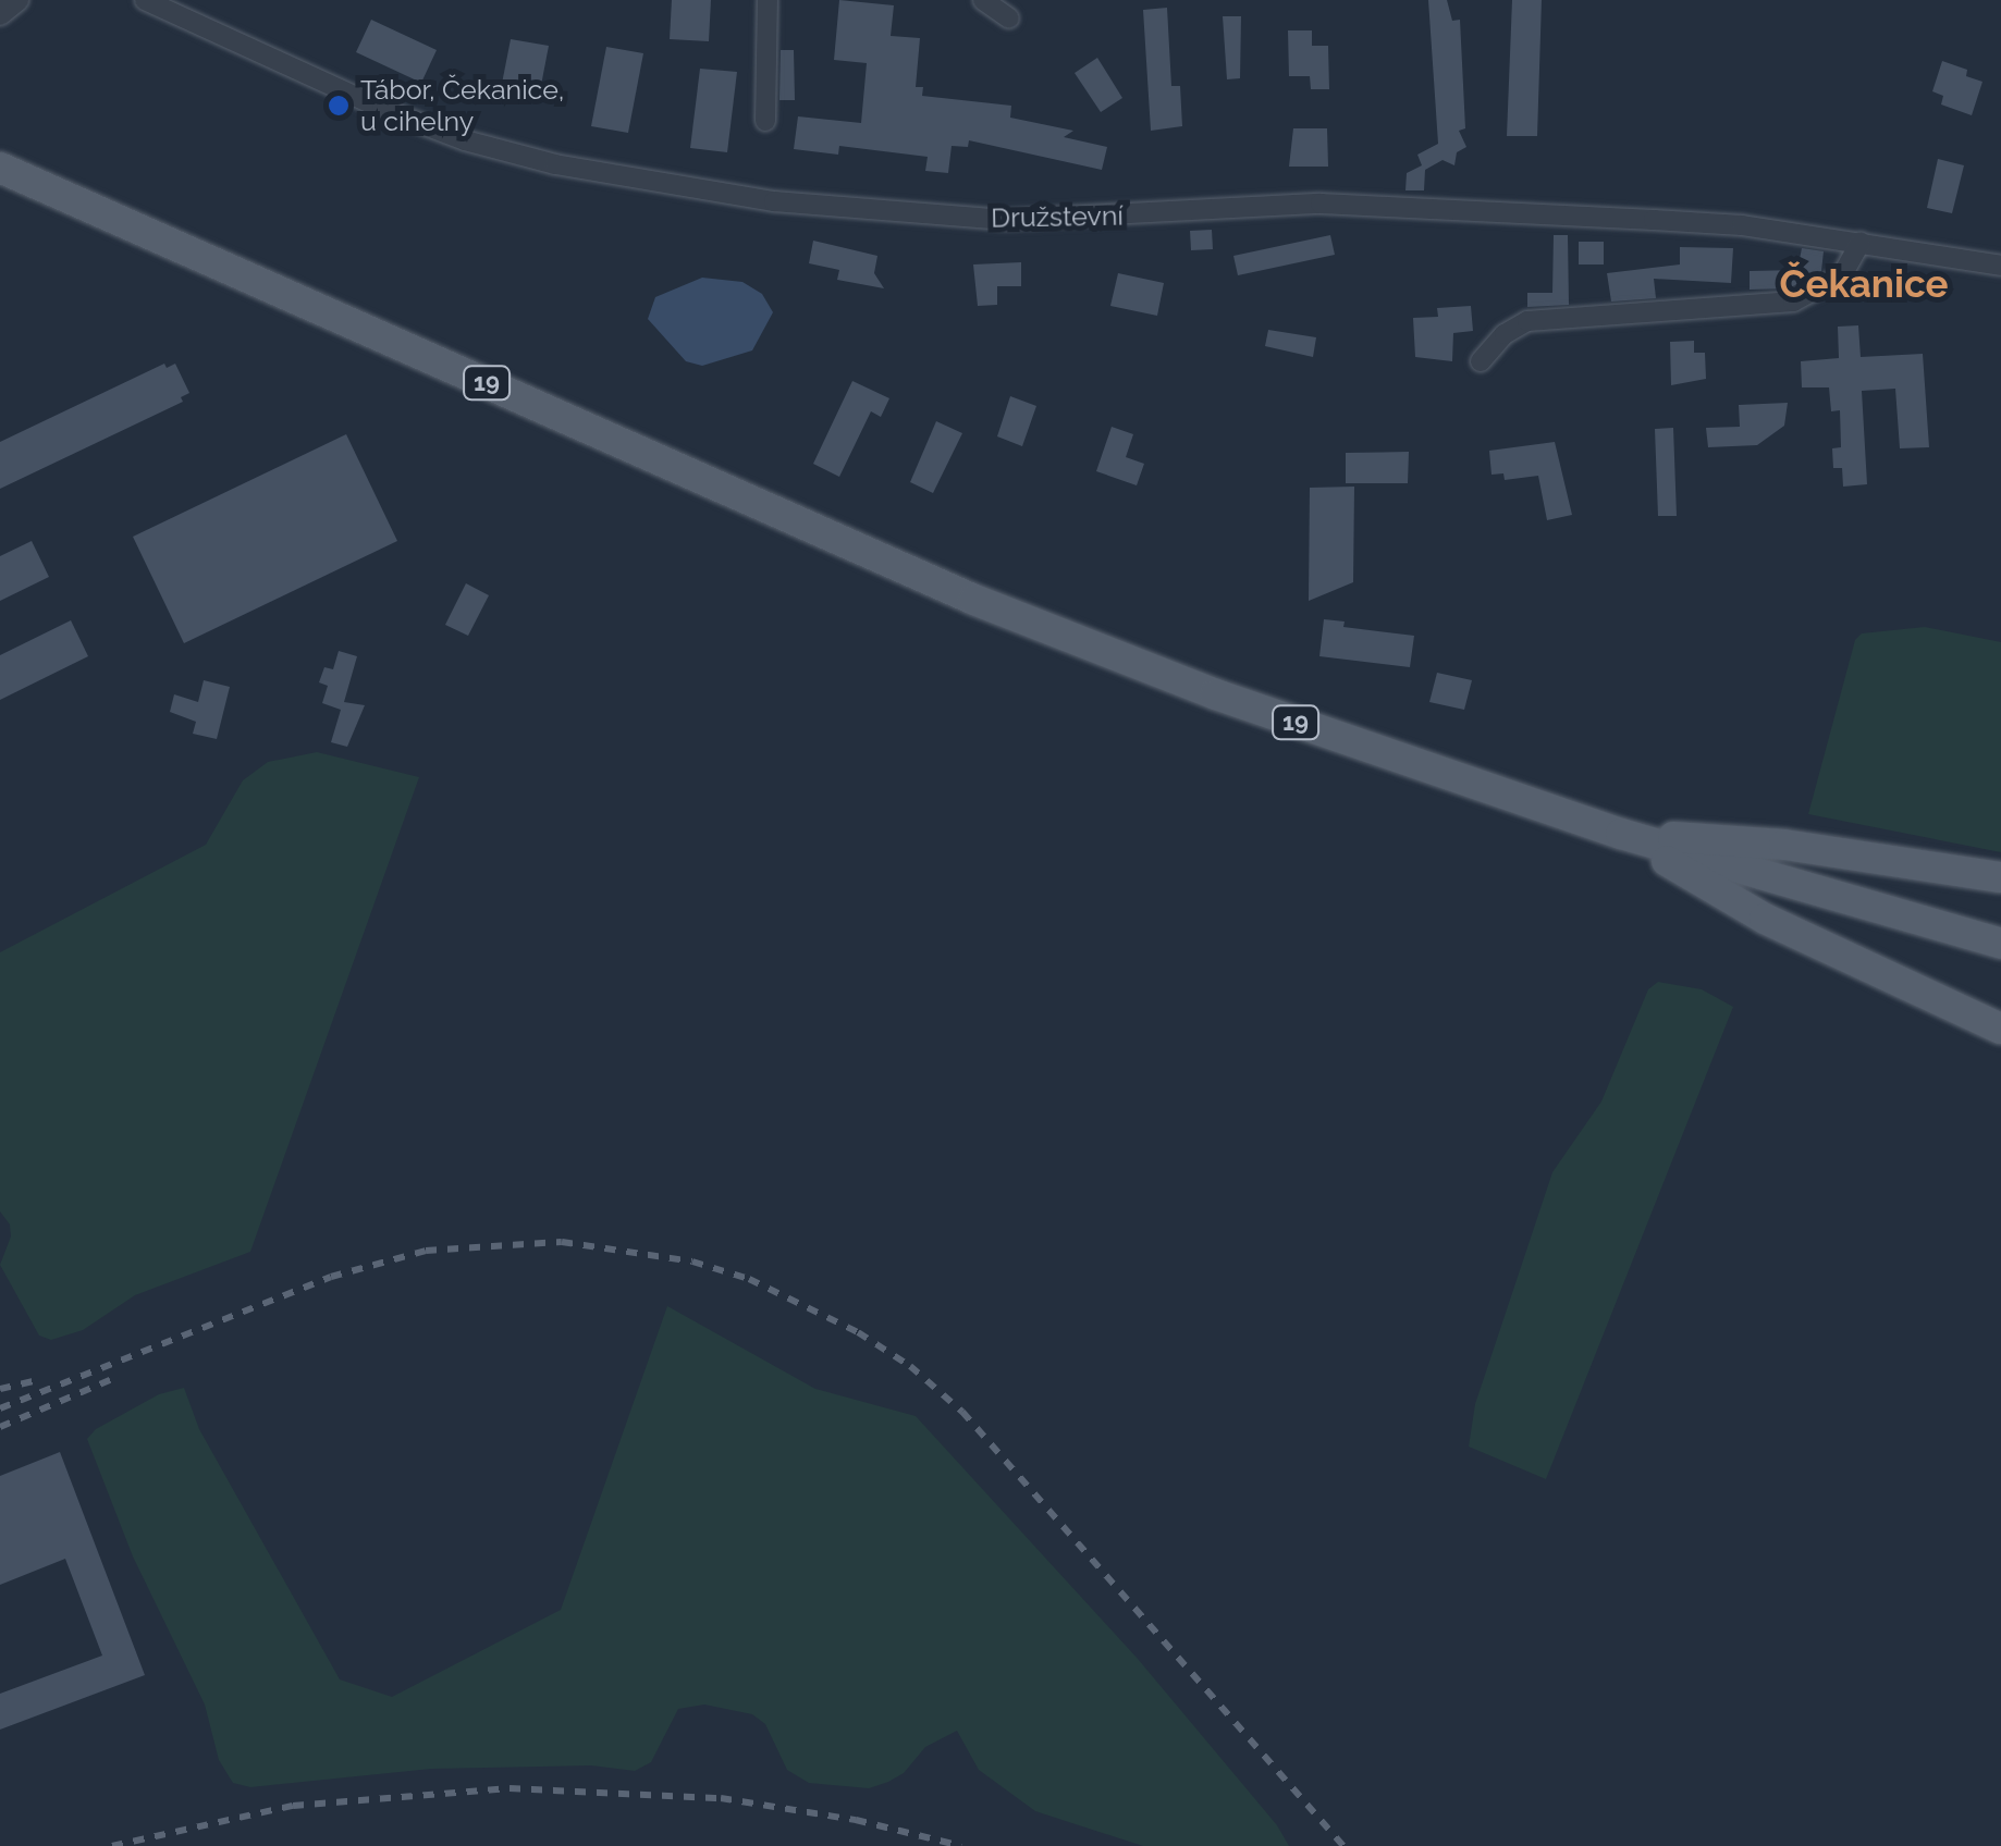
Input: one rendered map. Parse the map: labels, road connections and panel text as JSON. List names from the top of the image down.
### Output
{
  "streets": {
    "main road": ["19"],
    "street": ["Družstevní"]
  },
  "districts": ["Čekanice"],
  "places": ["Tábor, Čekanice, u cihelny"]
}
